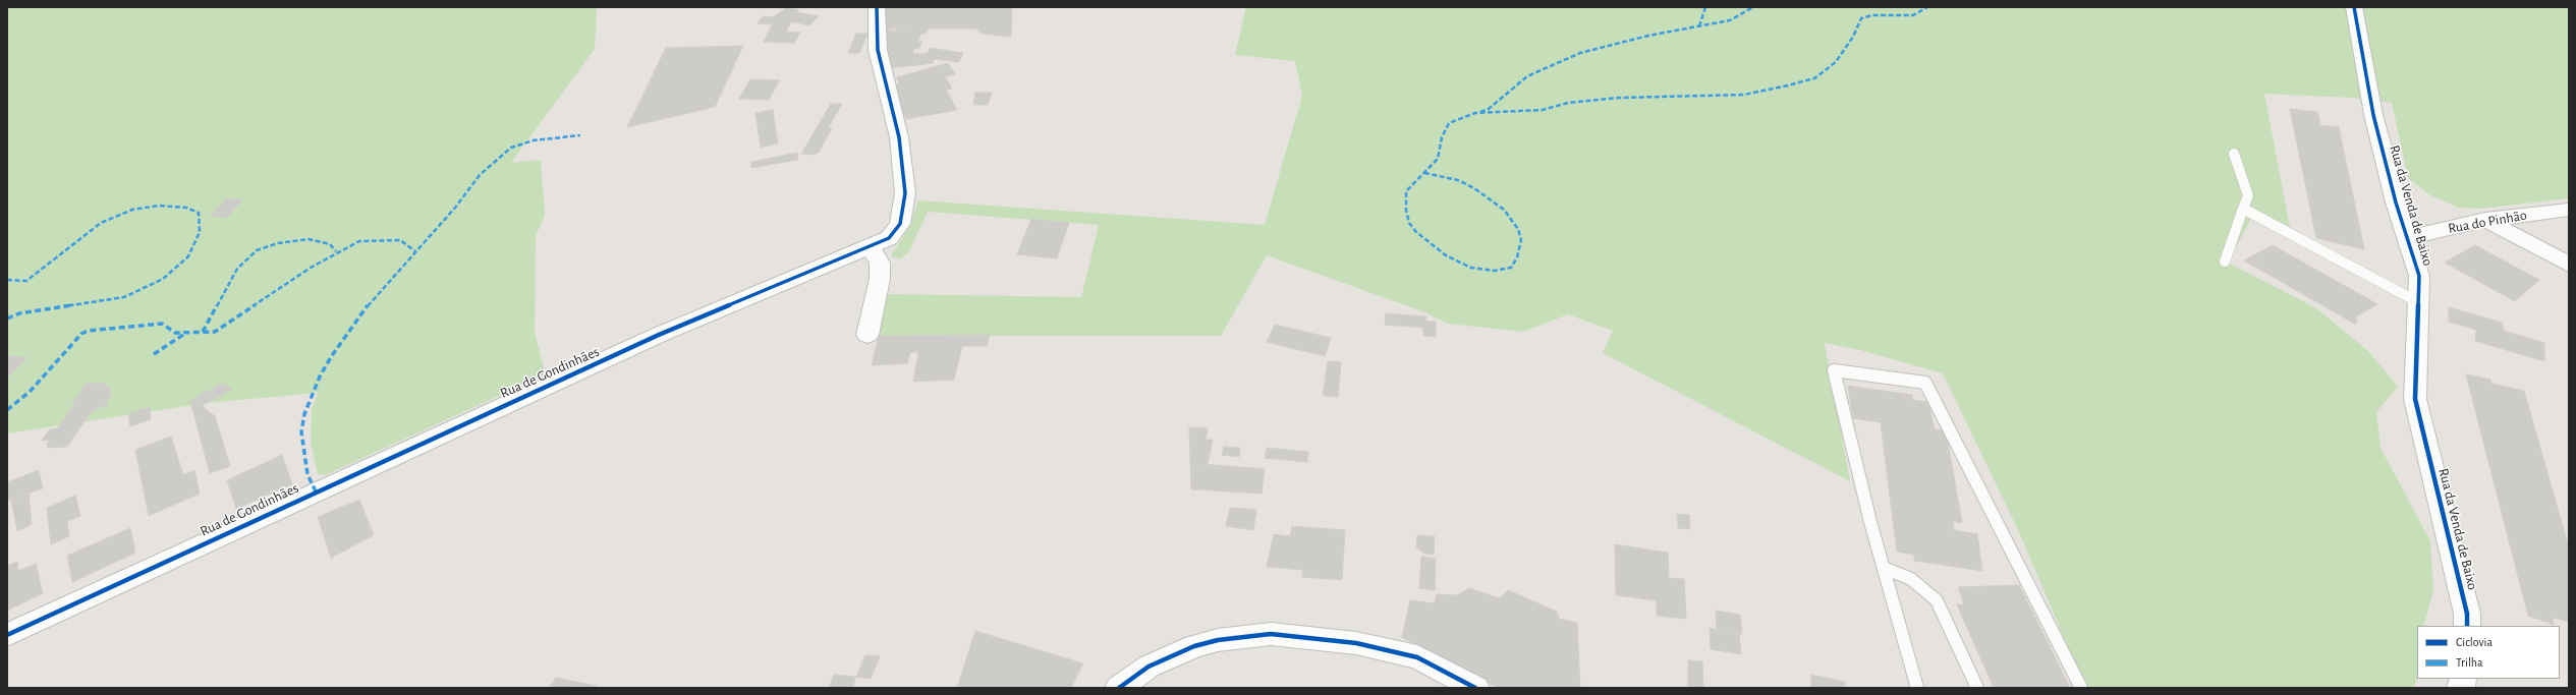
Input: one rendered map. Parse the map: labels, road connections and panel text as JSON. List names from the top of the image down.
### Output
{
  "streets": {
    "street": ["Rua da Venda de Baixo", "Rua do Pinhão", "Rua de Gondinhães"]
  },
  "crossings": [
    ["Rua da Venda de Baixo", "Rua do Pinhão"]
  ],
  "legend": ["Ciclovia", "Trilha"]
}
